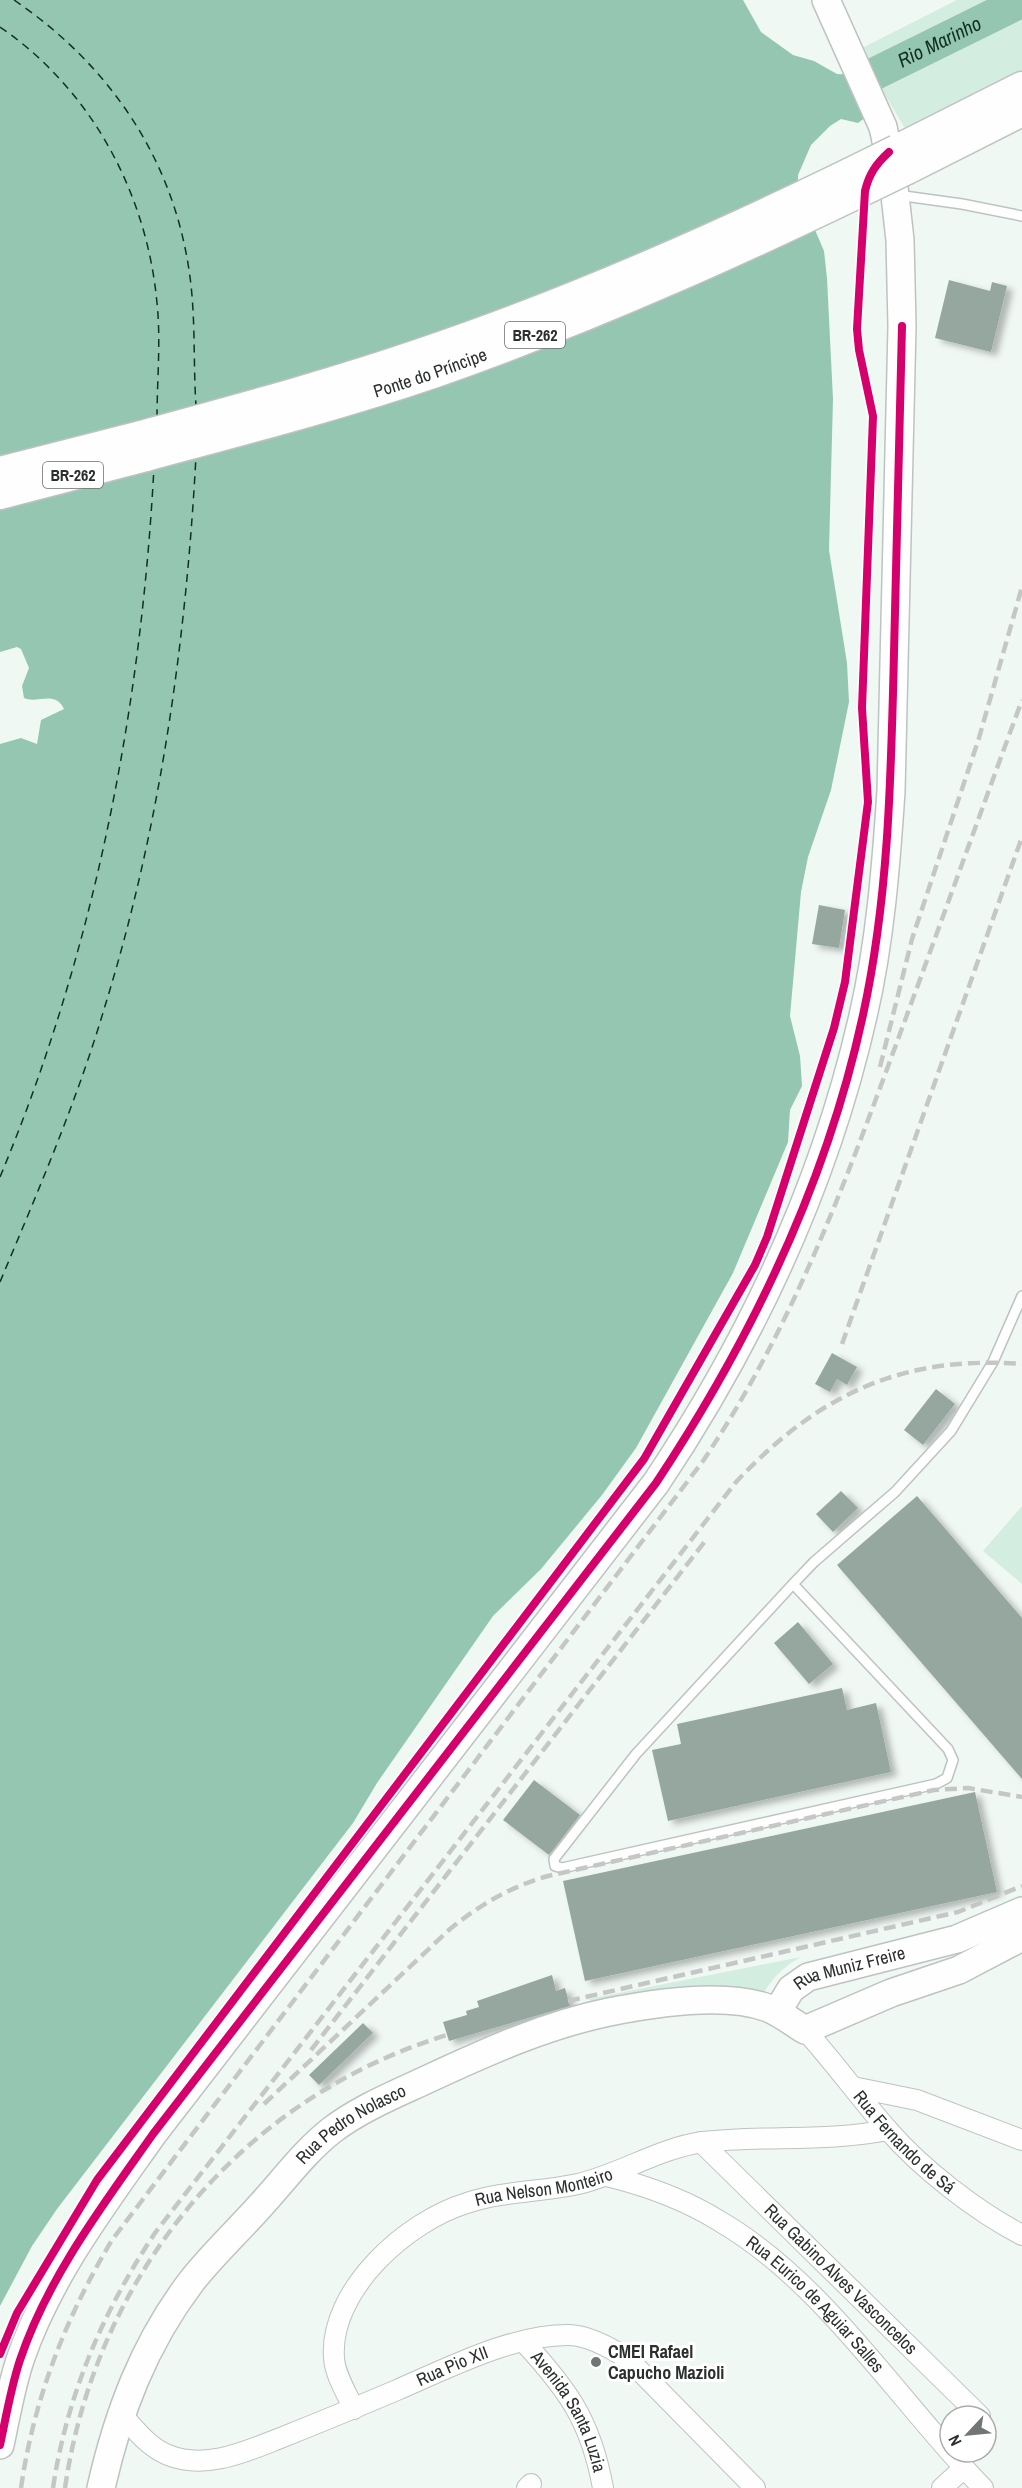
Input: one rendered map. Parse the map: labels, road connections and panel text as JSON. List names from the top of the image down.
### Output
{
  "streets": {
    "main road": ["BR-262", "Ponte do Príncipe"],
    "street": [
      "Rua Muniz Freire",
      "Rua Pedro Nolasco",
      "Rua Fernando de Sá",
      "Rua Nelson Monteiro",
      "Rua Gabino Alves Vasconcelos",
      "Rua Eurico de Aguiar Salles",
      "Rua Pio XII",
      "Avenida Santa Luzia"
    ]
  },
  "crossings": [
    ["BR-262", "Ponte do Príncipe"],
    ["Rua Muniz Freire", "Rua Pedro Nolasco"],
    ["Rua Muniz Freire", "Rua Fernando de Sá"],
    ["Rua Pedro Nolasco", "Rua Pio XII"],
    ["Rua Fernando de Sá", "Rua Nelson Monteiro"],
    ["Rua Nelson Monteiro", "Rua Gabino Alves Vasconcelos"],
    ["Rua Nelson Monteiro", "Rua Eurico de Aguiar Salles"],
    ["Rua Nelson Monteiro", "Rua Pio XII"],
    ["Rua Pio XII", "Avenida Santa Luzia"]
  ],
  "water": ["Rio Marinho"],
  "places": ["CMEI Rafael Capucho Mazioli"],
  "north": "bottom left"
}
